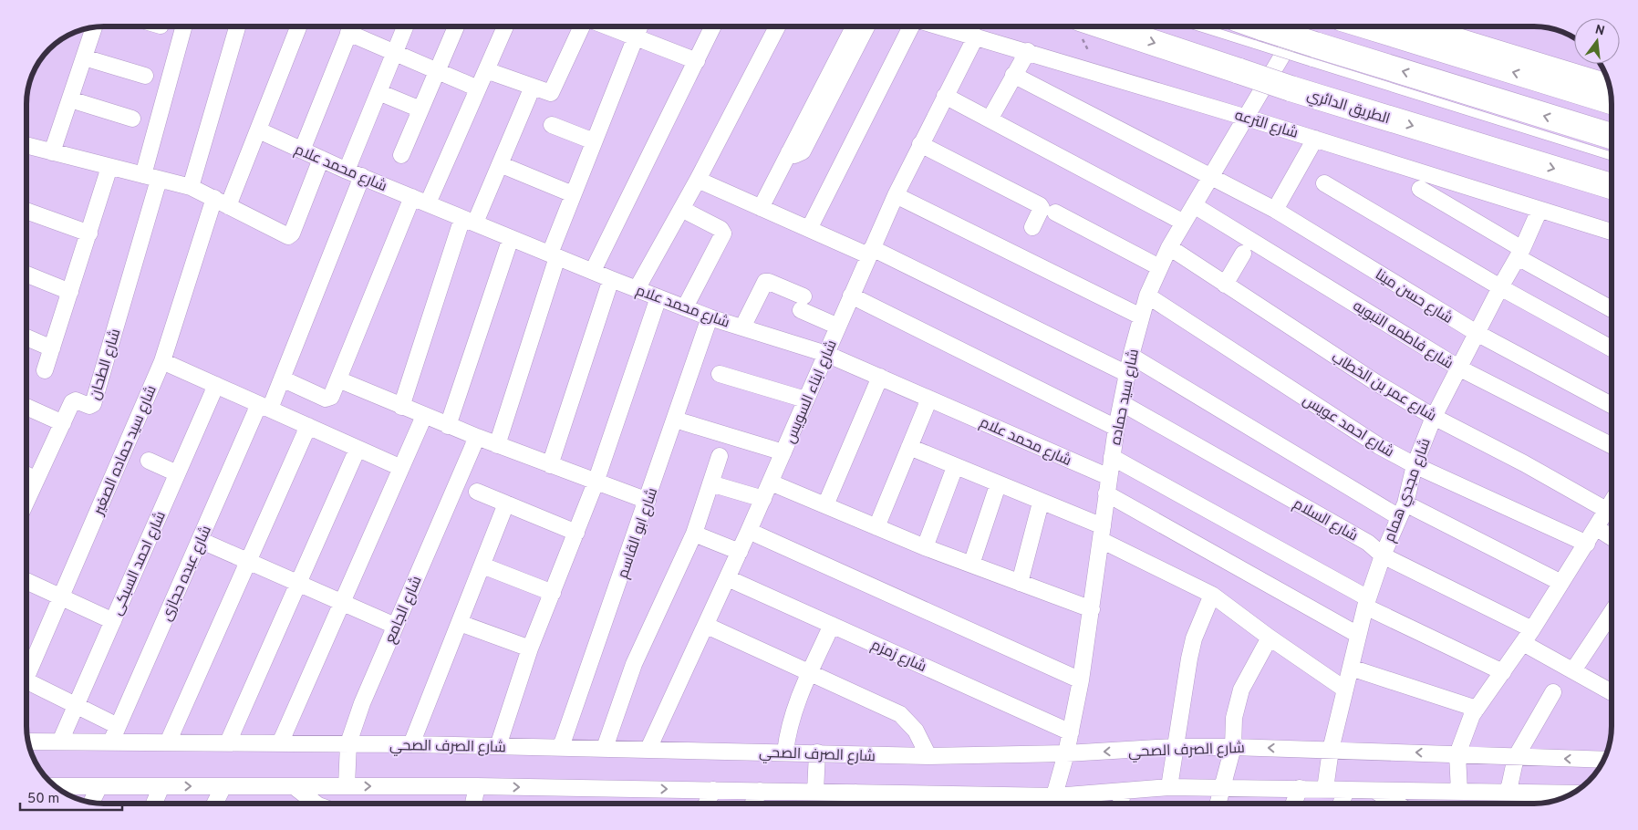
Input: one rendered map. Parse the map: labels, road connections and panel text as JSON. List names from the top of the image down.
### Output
{
  "streets": {
    "highway": ["الطريق الدائري"],
    "street": [
      "شارع الترعه",
      "شارع محمد علام",
      "شارع حسن مينا",
      "شارع فاطمه النبويه",
      "شارع الطحان",
      "شارع عمر بن الخطاب",
      "شارع ابناء السويس",
      "شارع سيد حماده",
      "شارع احمد عويس",
      "شارع سيد حماده الصغير",
      "شارع مجدي همام",
      "شارع السلام",
      "شارع ابو القاسم",
      "شارع احمد السبكى",
      "شارع عبده حجازى",
      "شارع الجامع",
      "شارع زمزم",
      "شارع الصرف الصحي"
    ]
  },
  "crossings": [
    ["شارع الترعه", "شارع ابناء السويس"],
    ["شارع الترعه", "شارع سيد حماده"],
    ["شارع الترعه", "شارع مجدي همام"],
    ["شارع محمد علام", "شارع ابناء السويس"],
    ["شارع محمد علام", "شارع سيد حماده"],
    ["شارع محمد علام", "شارع سيد حماده الصغير"],
    ["شارع محمد علام", "شارع ابو القاسم"],
    ["شارع محمد علام", "شارع عبده حجازى"],
    ["شارع حسن مينا", "شارع سيد حماده"],
    ["شارع حسن مينا", "شارع مجدي همام"],
    ["شارع فاطمه النبويه", "شارع سيد حماده"],
    ["شارع فاطمه النبويه", "شارع مجدي همام"],
    ["شارع عمر بن الخطاب", "شارع سيد حماده"],
    ["شارع عمر بن الخطاب", "شارع مجدي همام"],
    ["شارع ابناء السويس", "شارع زمزم"],
    ["شارع ابناء السويس", "شارع الصرف الصحي"],
    ["شارع سيد حماده", "شارع احمد عويس"],
    ["شارع سيد حماده", "شارع السلام"],
    ["شارع سيد حماده", "شارع زمزم"],
    ["شارع سيد حماده", "شارع الصرف الصحي"],
    ["شارع احمد عويس", "شارع مجدي همام"],
    ["شارع مجدي همام", "شارع السلام"],
    ["شارع مجدي همام", "شارع الصرف الصحي"],
    ["شارع ابو القاسم", "شارع الصرف الصحي"],
    ["شارع احمد السبكى", "شارع الصرف الصحي"],
    ["شارع عبده حجازى", "شارع الصرف الصحي"],
    ["شارع الجامع", "شارع الصرف الصحي"]
  ],
  "scale_bar": "50 m",
  "north": "top"
}
